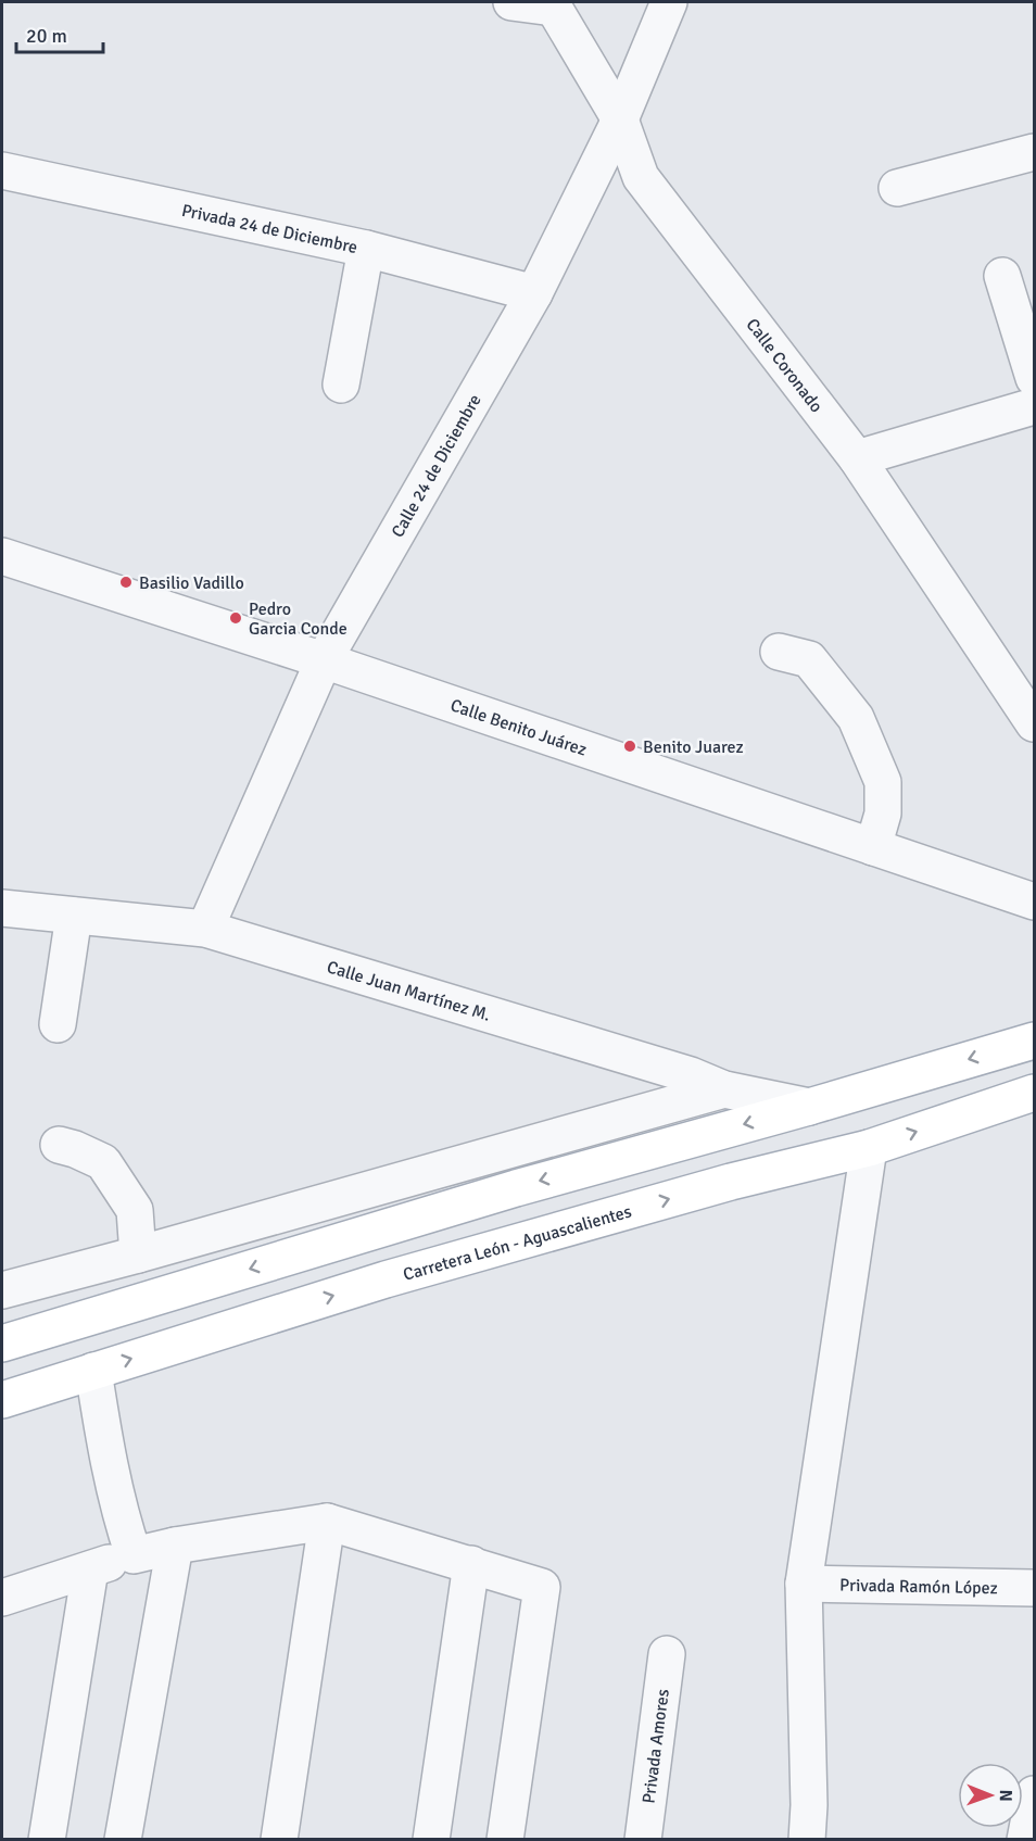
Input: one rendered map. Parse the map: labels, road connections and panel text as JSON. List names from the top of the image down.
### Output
{
  "streets": {
    "main road": ["Carretera León - Aguascalientes"],
    "street": [
      "Privada 24 de Diciembre",
      "Calle Coronado",
      "Calle 24 de Diciembre",
      "Calle Benito Juárez",
      "Calle Juan Martínez M.",
      "Privada Ramón López",
      "Privada Amores"
    ]
  },
  "crossings": [
    ["Privada 24 de Diciembre", "Calle 24 de Diciembre"],
    ["Calle Coronado", "Calle 24 de Diciembre"],
    ["Calle 24 de Diciembre", "Calle Benito Juárez"],
    ["Calle 24 de Diciembre", "Calle Juan Martínez M."]
  ],
  "places": ["Basilio Vadillo", "Pedro Garcia Conde", "Benito Juarez"],
  "scale_bar": "20 m",
  "north": "right"
}
